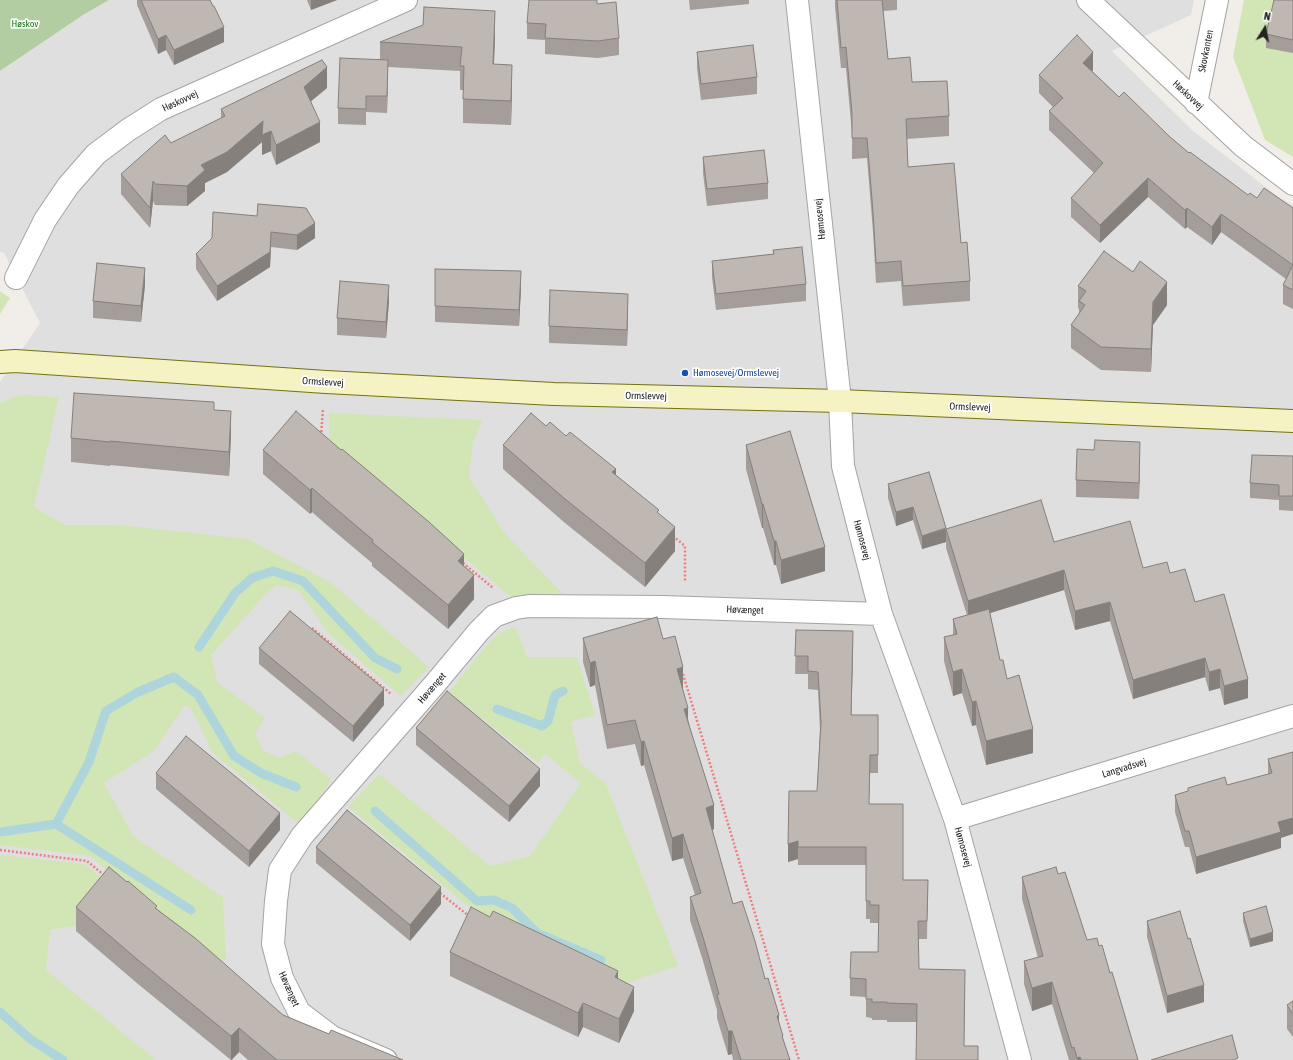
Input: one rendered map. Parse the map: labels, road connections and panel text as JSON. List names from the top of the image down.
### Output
{
  "streets": {
    "street": [
      "Skovkanten",
      "Høskovvej",
      "Hømosevej",
      "Ormslevvej",
      "Høvænget",
      "Langvadsvej"
    ]
  },
  "crossings": [
    ["Skovkanten", "Høskovvej"],
    ["Hømosevej", "Ormslevvej"],
    ["Hømosevej", "Høvænget"],
    ["Hømosevej", "Langvadsvej"]
  ],
  "parks": ["Høskov"],
  "places": ["Hømosevej/Ormslevvej"],
  "north": "top"
}
